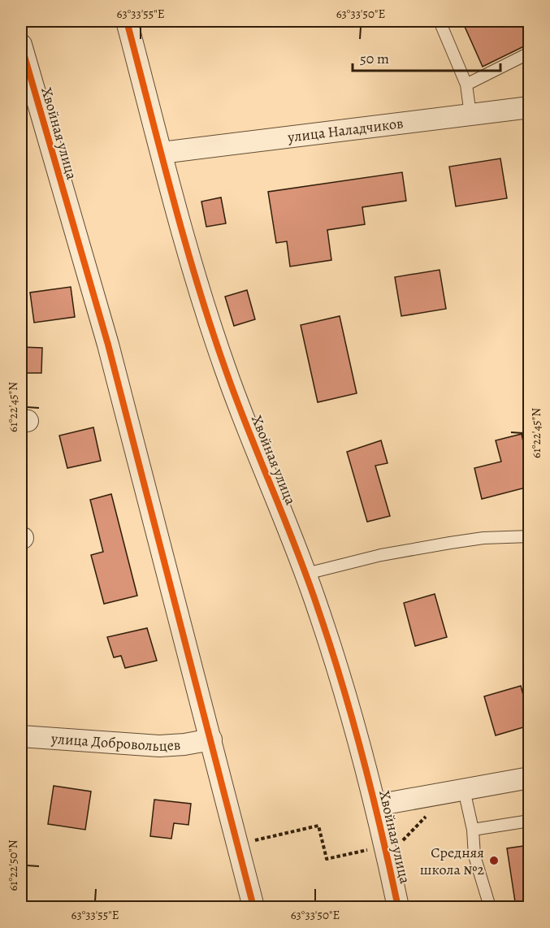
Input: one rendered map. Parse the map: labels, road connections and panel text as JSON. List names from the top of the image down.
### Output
{
  "streets": {
    "street": ["улица Наладчиков", "Хвойная улица", "улица Добровольцев"]
  },
  "crossings": [
    ["улица Наладчиков", "Хвойная улица"],
    ["Хвойная улица", "улица Добровольцев"]
  ],
  "places": ["Средняя школа №2"],
  "scale_bar": "50 m",
  "coordinates": [
    "63°33'55\"E",
    "63°33'50\"E",
    "61°22'45\"N",
    "61°22'50\"N"
  ]
}
